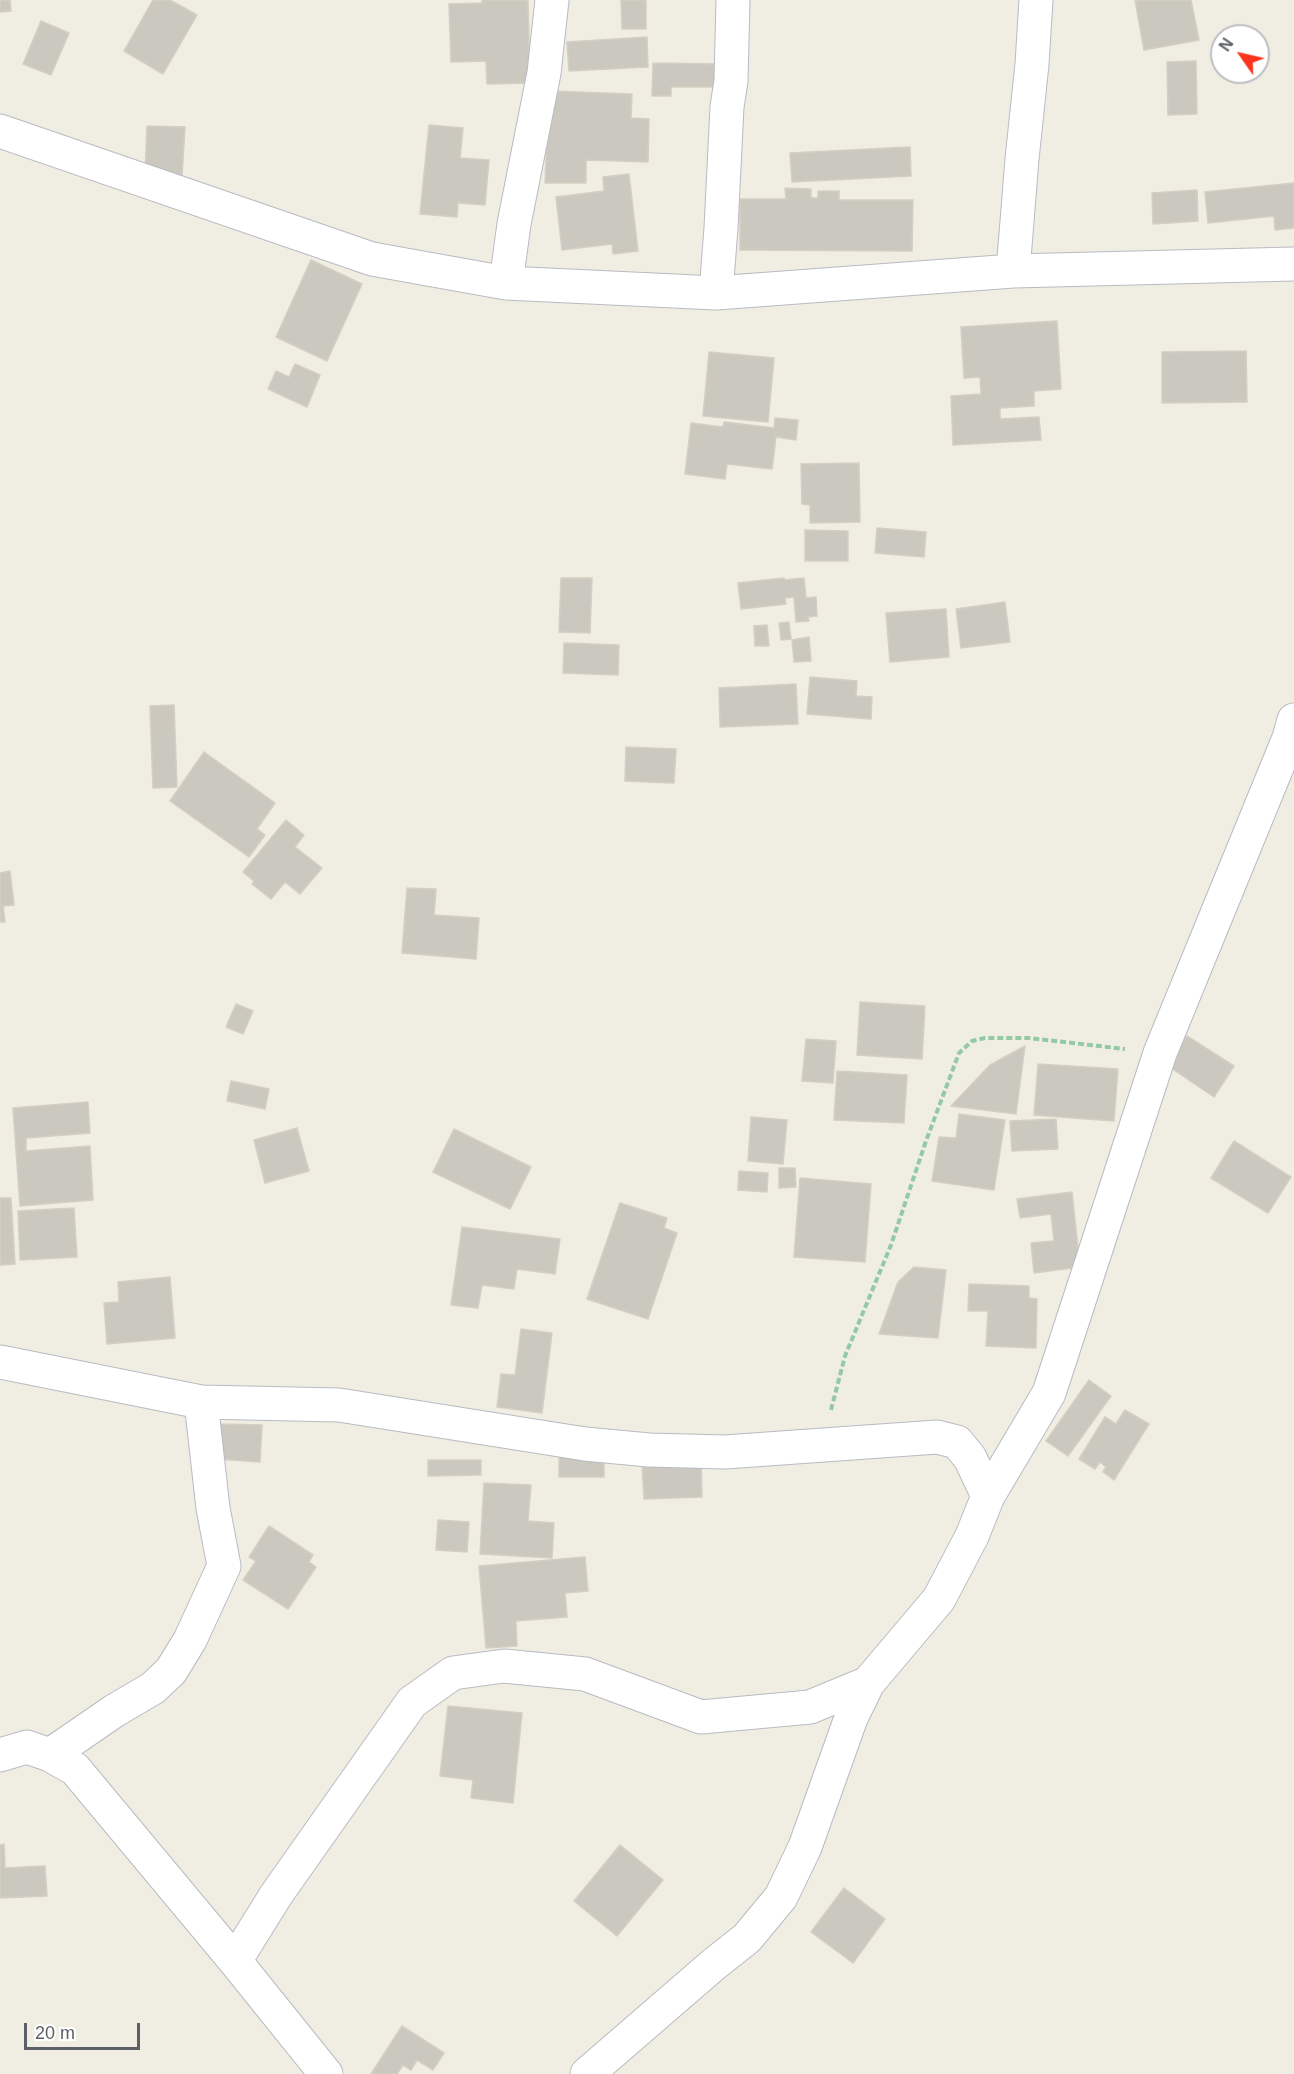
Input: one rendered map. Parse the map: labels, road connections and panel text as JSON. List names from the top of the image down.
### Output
{
  "scale_bar": "20 m",
  "north": "top left"
}
